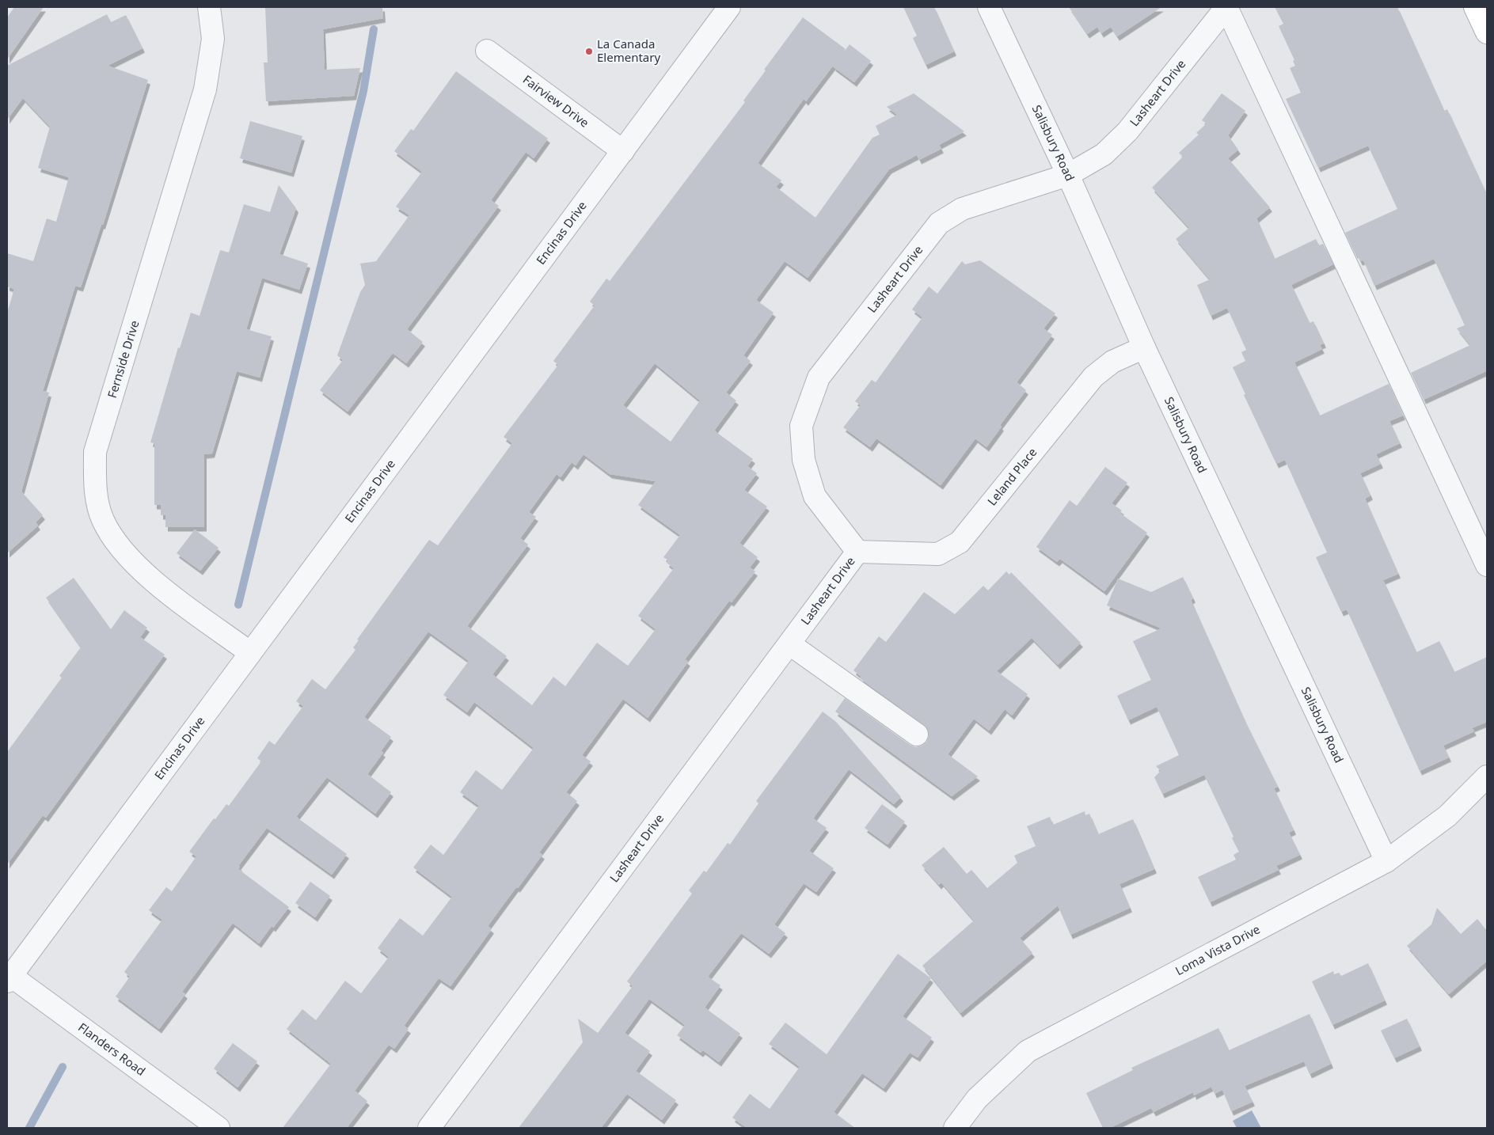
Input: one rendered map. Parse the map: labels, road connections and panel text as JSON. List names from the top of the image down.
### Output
{
  "streets": {
    "street": [
      "Lasheart Drive",
      "Fairview Drive",
      "Salisbury Road",
      "Encinas Drive",
      "Fernside Drive",
      "Leland Place",
      "Loma Vista Drive",
      "Flanders Road"
    ]
  },
  "crossings": [
    ["Lasheart Drive", "Salisbury Road"],
    ["Lasheart Drive", "Leland Place"],
    ["Fairview Drive", "Encinas Drive"],
    ["Salisbury Road", "Leland Place"],
    ["Salisbury Road", "Loma Vista Drive"],
    ["Encinas Drive", "Fernside Drive"],
    ["Encinas Drive", "Flanders Road"]
  ],
  "places": ["La Canada Elementary"]
}
